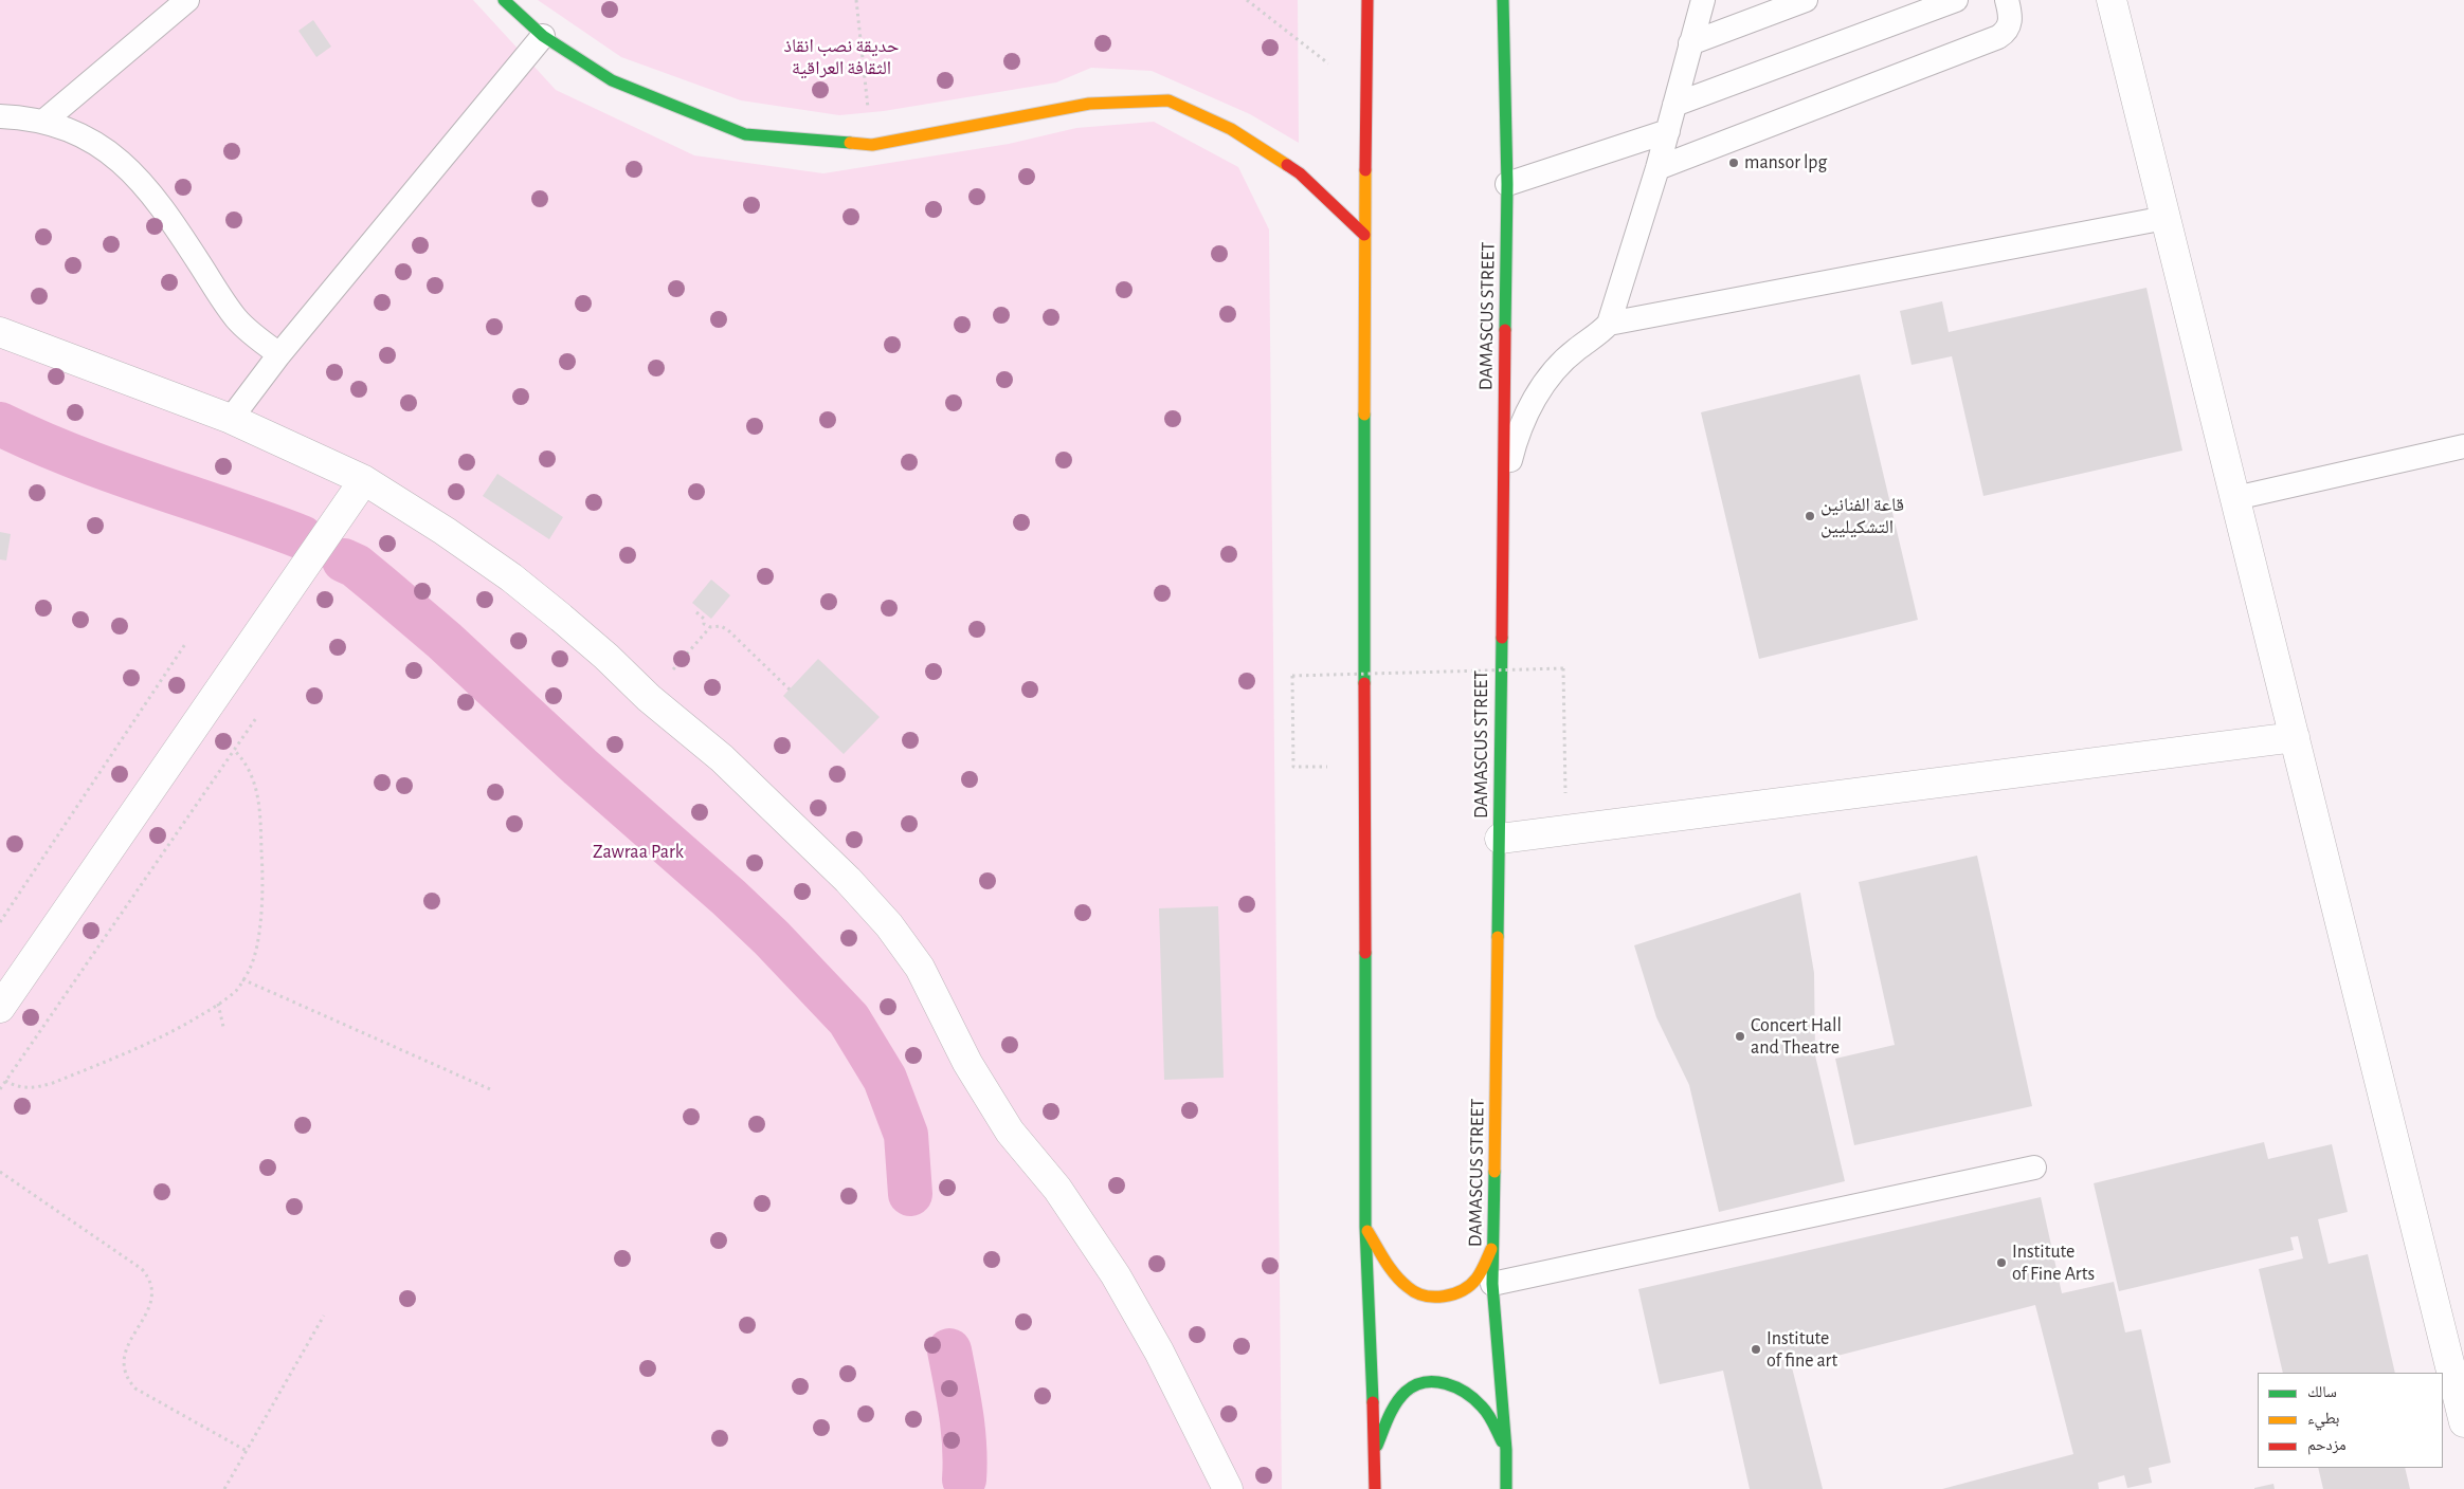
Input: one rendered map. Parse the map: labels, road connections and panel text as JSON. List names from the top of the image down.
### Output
{
  "streets": {
    "main road": ["DAMASCUS STREET"]
  },
  "parks": ["حديقة نصب انقاذ الثقافة العراقية", "Zawraa Park"],
  "places": [
    "mansor lpg",
    "قاعة الفنانين التشكيليين",
    "Concert Hall and Theatre",
    "Institute of Fine Arts",
    "Institute of fine art"
  ],
  "legend": ["سالك", "بطيء", "مزدحم"]
}
